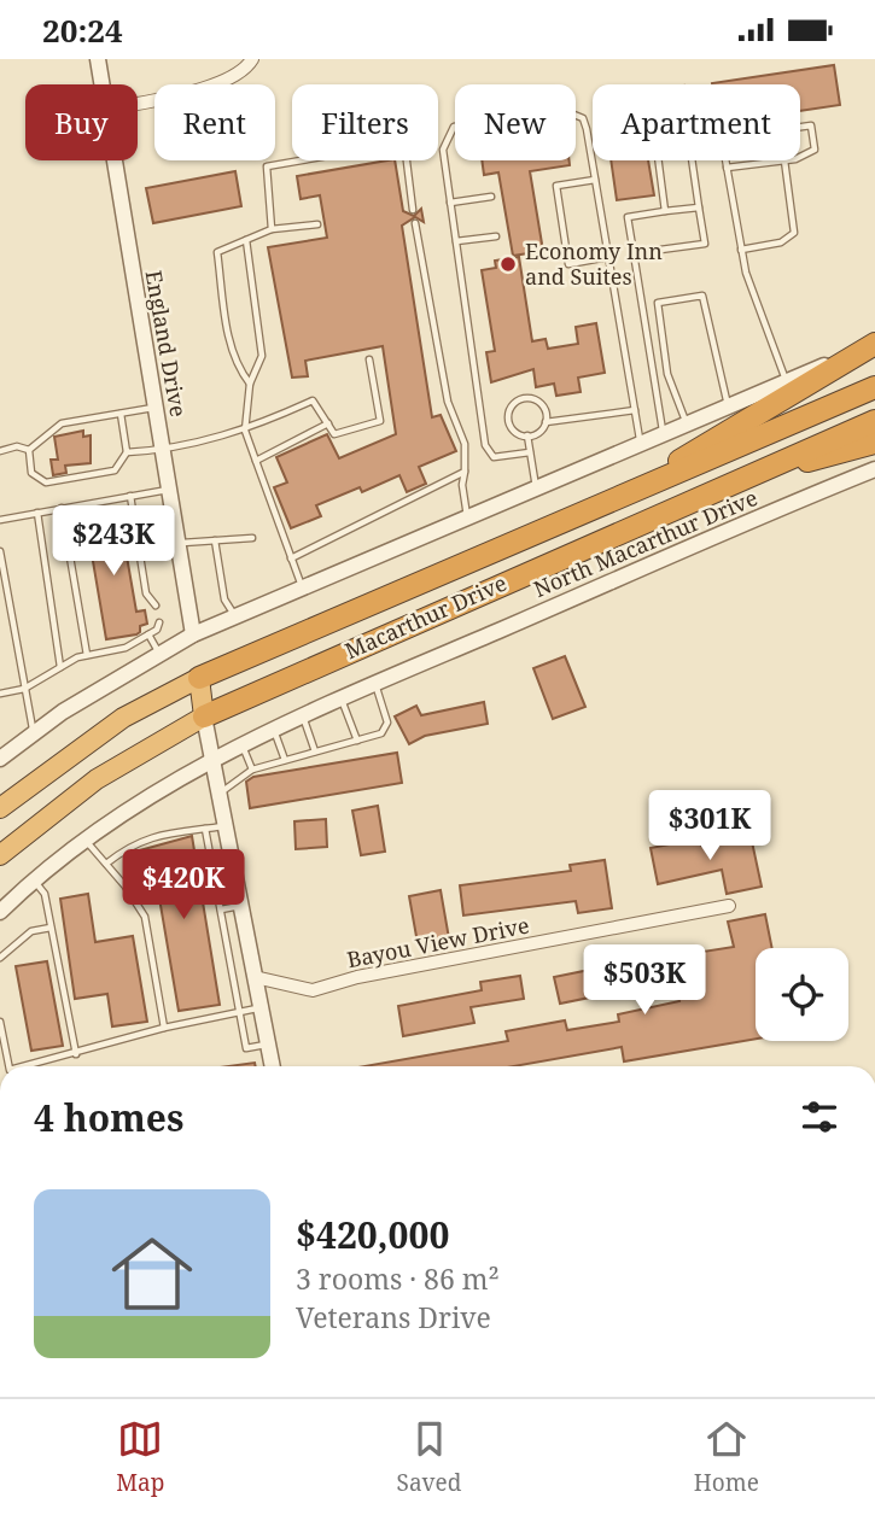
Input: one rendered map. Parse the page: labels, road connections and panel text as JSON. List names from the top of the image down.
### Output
{
  "streets": {
    "highway": ["Macarthur Drive"],
    "street": ["England Drive", "North Macarthur Drive", "Bayou View Drive"]
  },
  "places": ["Economy Inn and Suites"],
  "page": {
    "status": "20:24",
    "chip": [
      "Buy",
      "Rent",
      "Filters",
      "New",
      "Apartment"
    ],
    "price": [
      "$243K",
      "$301K",
      "$420K",
      "$503K"
    ],
    "heading": "4 homes",
    "list": [
      {
        "name": "$420,000",
        "note": "3 rooms · 86 m² · Veterans Drive"
      }
    ],
    "tabs": ["Map", "Saved", "Home"]
  }
}
